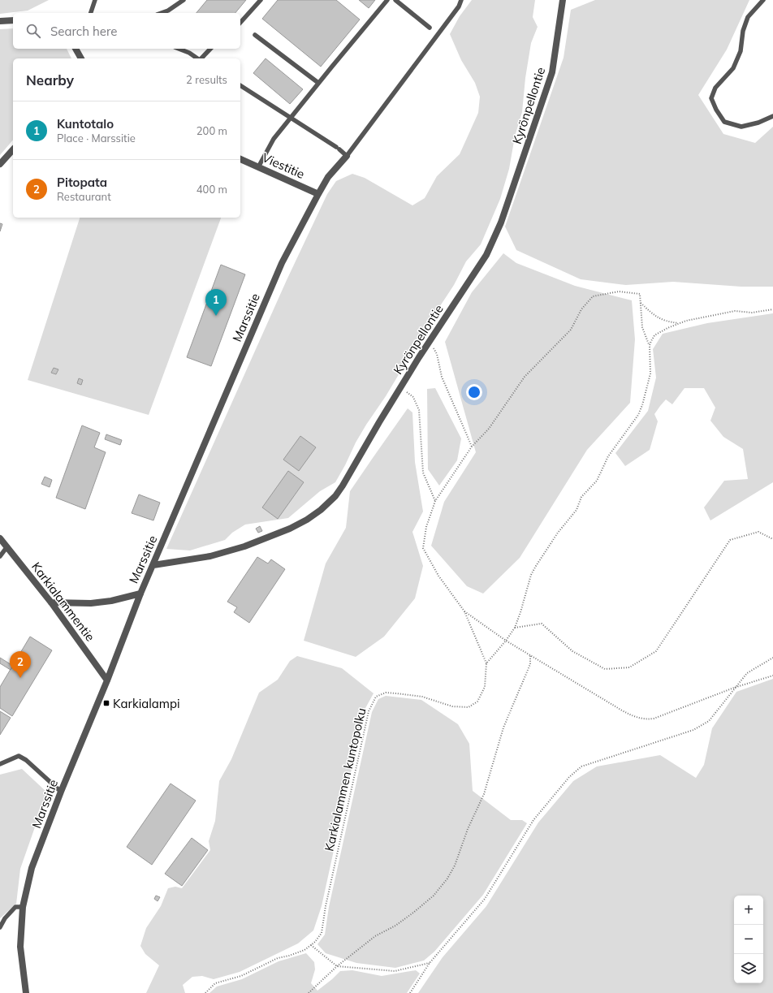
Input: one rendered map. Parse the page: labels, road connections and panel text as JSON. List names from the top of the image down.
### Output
{
  "streets": {
    "street": [
      "Kyrönpellontie",
      "Viestitie",
      "Marssitie",
      "Karkialammentie"
    ],
    "path": ["Karkialammen kuntopolku"]
  },
  "crossings": [
    ["Kyrönpellontie", "Marssitie"],
    ["Viestitie", "Marssitie"],
    ["Marssitie", "Karkialammentie"]
  ],
  "places": {
    "transit": ["Karkialampi"]
  },
  "page": {
    "search": "Search here",
    "heading": ["Nearby", "2 results"],
    "list": [
      {
        "mark": "1",
        "name": "Kuntotalo",
        "note": "Place · Marssitie",
        "value": "200 m"
      },
      {
        "mark": "2",
        "name": "Pitopata",
        "note": "Restaurant",
        "value": "400 m"
      }
    ],
    "pins": ["1", "2"],
    "map_buttons": ["+", "−"]
  }
}
